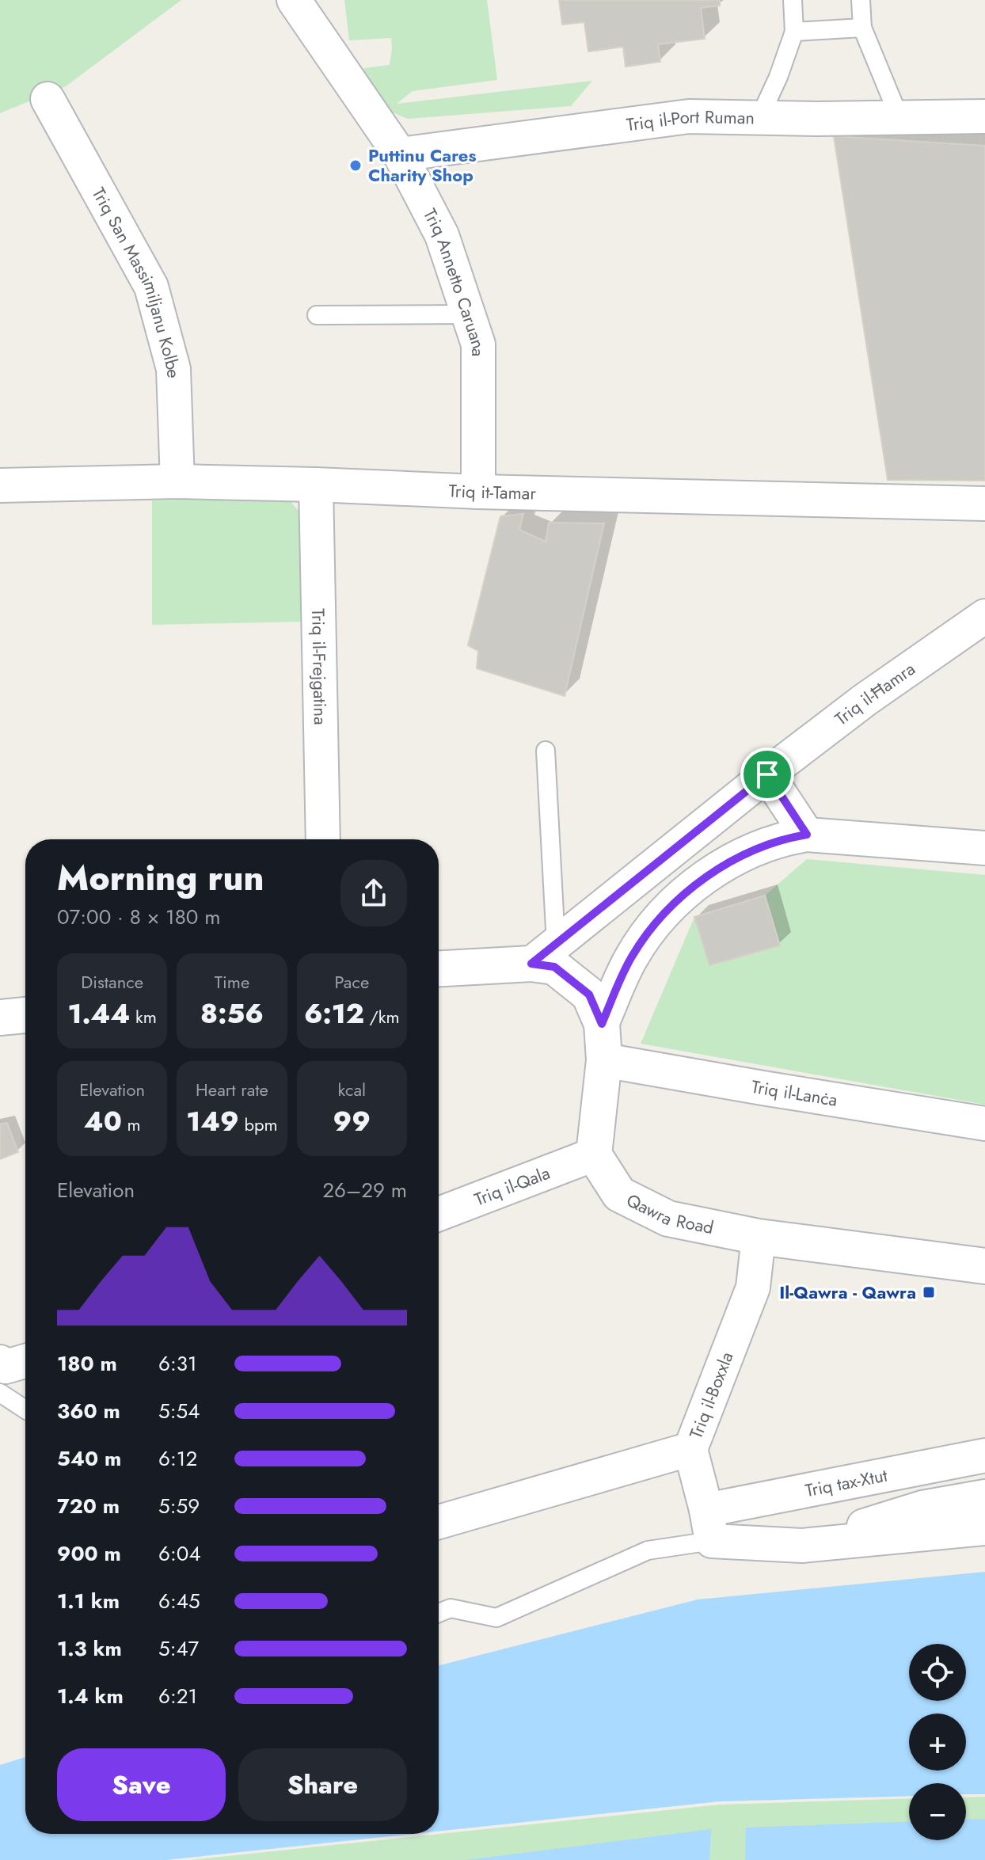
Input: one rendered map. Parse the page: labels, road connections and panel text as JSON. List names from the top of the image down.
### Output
{
  "streets": {
    "street": [
      "Triq il-Port Ruman",
      "Triq Annetto Caruana",
      "Triq San Massimiljanu Kolbe",
      "Triq it-Tamar",
      "Triq il-Frejgatina",
      "Triq il-Ħamra",
      "Triq il-Lanċa",
      "Triq il-Qala",
      "Qawra Road",
      "Triq il-Boxxla",
      "Triq tax-Xtut"
    ]
  },
  "crossings": [
    ["Triq il-Port Ruman", "Triq Annetto Caruana"],
    ["Triq Annetto Caruana", "Triq it-Tamar"],
    ["Triq San Massimiljanu Kolbe", "Triq it-Tamar"],
    ["Triq it-Tamar", "Triq il-Frejgatina"],
    ["Triq il-Qala", "Qawra Road"],
    ["Qawra Road", "Triq il-Boxxla"],
    ["Triq il-Boxxla", "Triq tax-Xtut"]
  ],
  "places": {
    "other": ["Puttinu Cares Charity Shop"],
    "transit": ["Il-Qawra - Qawra"]
  },
  "page": {
    "heading": ["Morning run", "07:00 · 8 × 180 m"],
    "stats": [
      ["Distance", "1.44 km"],
      ["Time", "8:56"],
      ["Pace", "6:12 /km"],
      ["Elevation", "40 m"],
      ["Heart rate", "149 bpm"],
      ["kcal", "99"]
    ],
    "chart": ["Elevation", "26–29 m"],
    "list": [
      {
        "name": "180 m",
        "note": "6:31"
      },
      {
        "name": "360 m",
        "note": "5:54"
      },
      {
        "name": "540 m",
        "note": "6:12"
      },
      {
        "name": "720 m",
        "note": "5:59"
      },
      {
        "name": "900 m",
        "note": "6:04"
      },
      {
        "name": "1.1 km",
        "note": "6:45"
      },
      {
        "name": "1.3 km",
        "note": "5:47"
      },
      {
        "name": "1.4 km",
        "note": "6:21"
      }
    ],
    "map_buttons": ["+", "−"],
    "buttons": ["Save", "Share"]
  }
}
